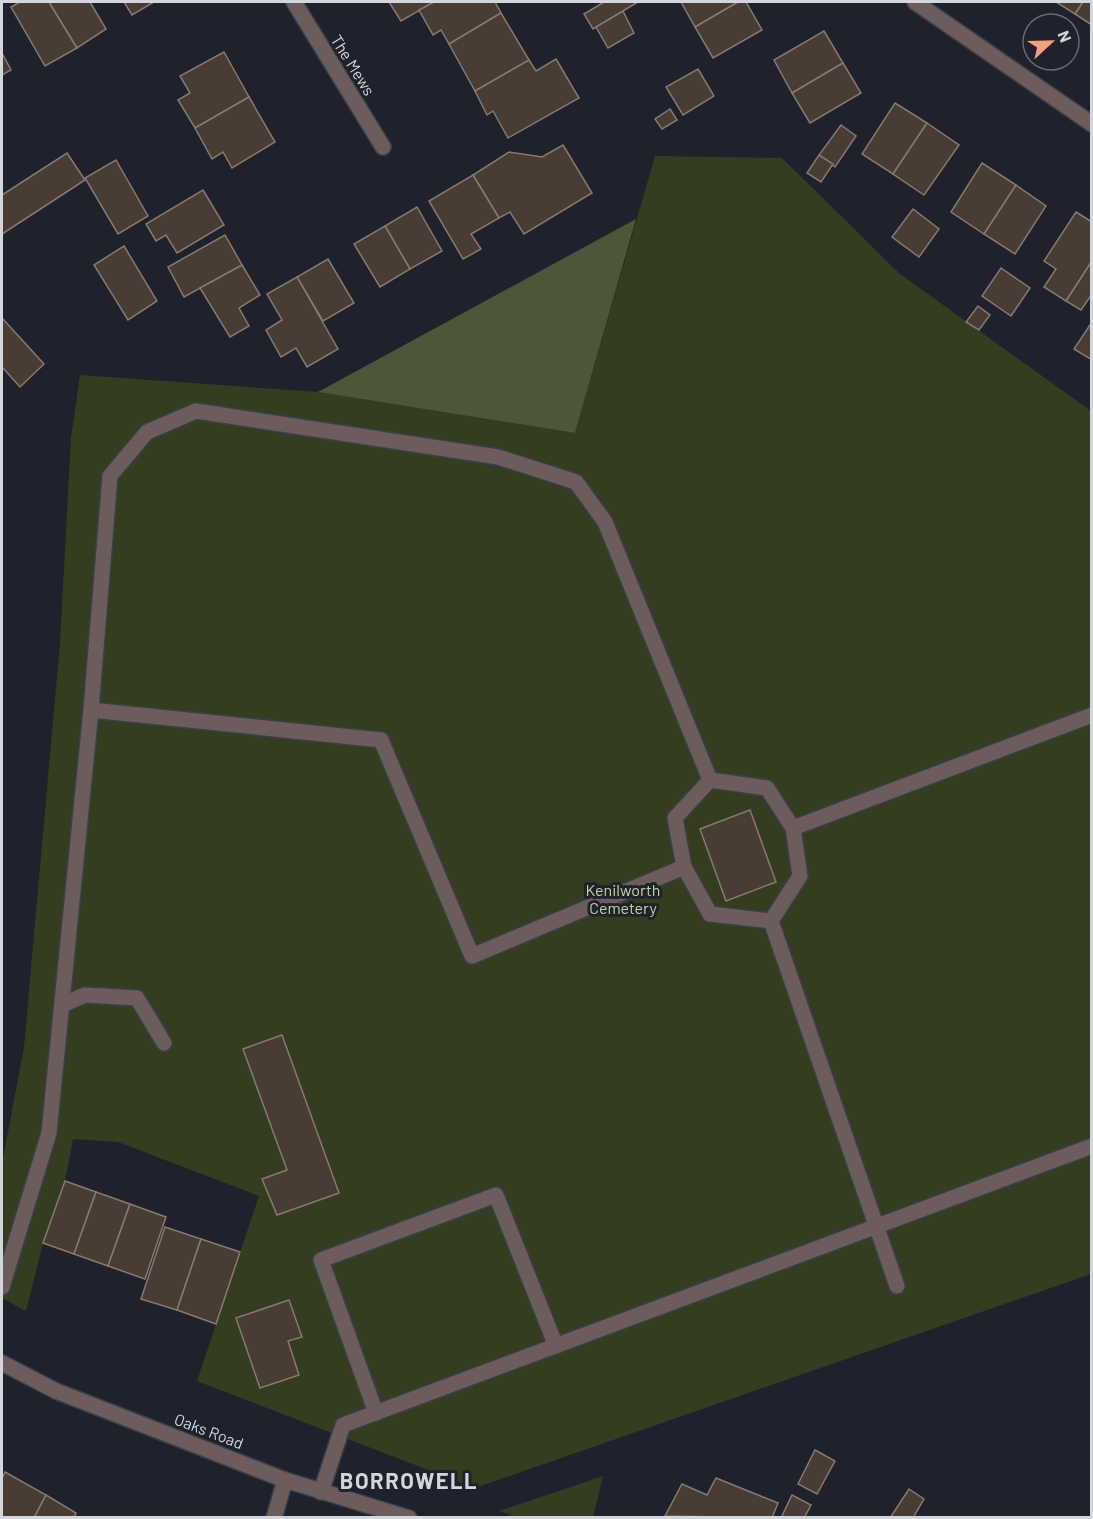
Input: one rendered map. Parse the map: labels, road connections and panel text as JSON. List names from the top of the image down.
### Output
{
  "streets": {
    "street": ["The Mews", "Oaks Road"]
  },
  "districts": ["BORROWELL"],
  "parks": ["Kenilworth Cemetery"],
  "north": "right"
}
